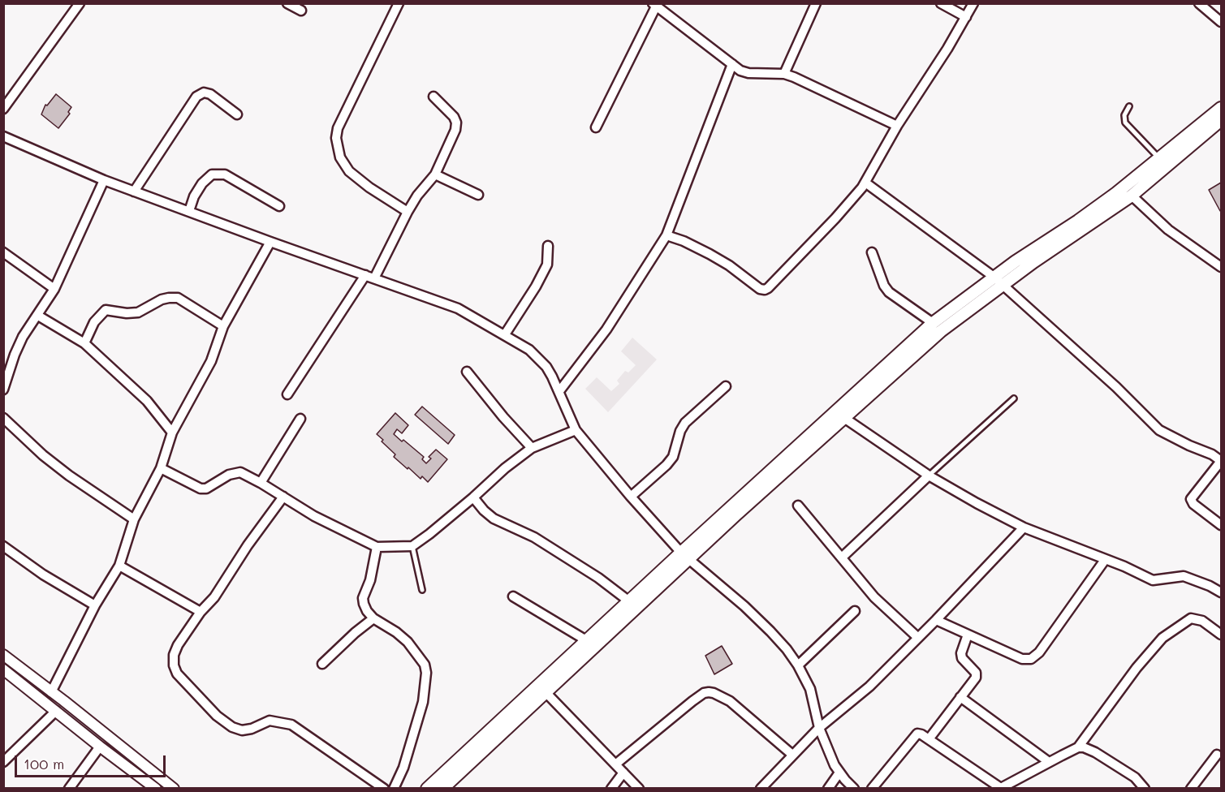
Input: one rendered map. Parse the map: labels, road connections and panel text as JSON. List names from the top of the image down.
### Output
{
  "scale_bar": "100 m"
}
